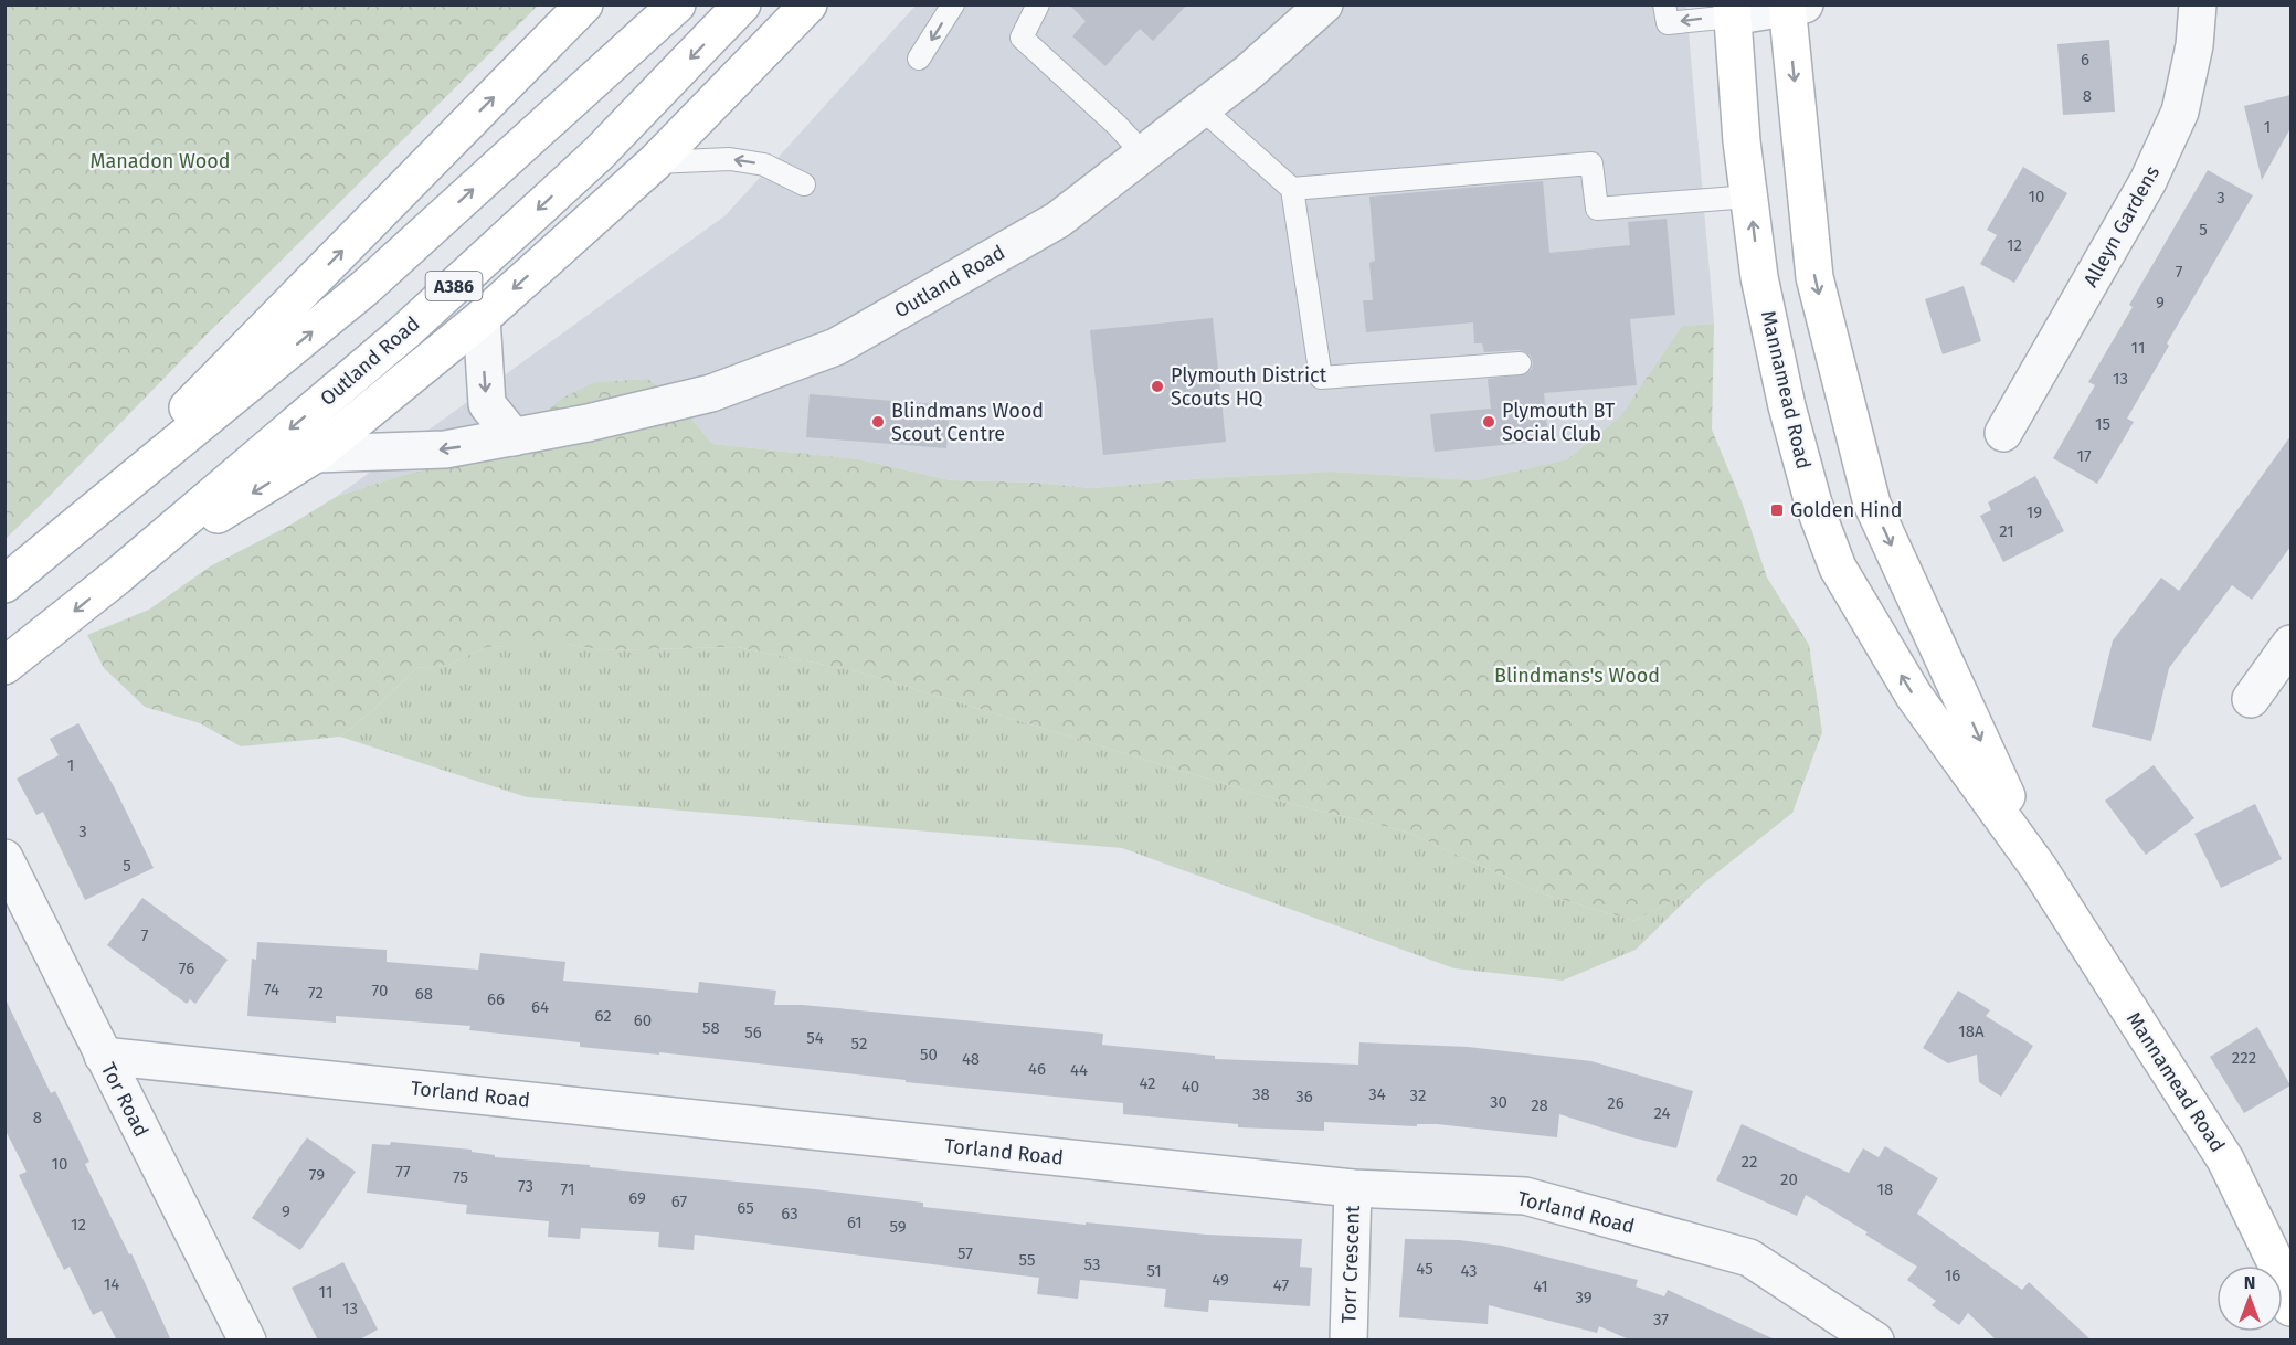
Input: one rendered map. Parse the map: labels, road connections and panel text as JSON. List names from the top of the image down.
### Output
{
  "streets": {
    "main road": ["Outland Road", "A386", "Mannamead Road"],
    "street": [
      "Alleyn Gardens",
      "Torland Road",
      "Tor Road",
      "Torr Crescent"
    ]
  },
  "crossings": [
    ["Torland Road", "Tor Road"],
    ["Torland Road", "Torr Crescent"]
  ],
  "parks": ["Manadon Wood", "Blindmans's Wood"],
  "places": {
    "other": ["Plymouth District Scouts HQ", "Blindmans Wood Scout Centre", "Plymouth BT Social Club"],
    "transit": ["Golden Hind"]
  },
  "house_numbers": [
    "6",
    "8",
    "1",
    "10",
    "3",
    "5",
    "12",
    "7",
    "9",
    "11",
    "13",
    "15",
    "17",
    "19",
    "21",
    "1",
    "3",
    "5",
    "7",
    "76",
    "74",
    "70",
    "72",
    "68",
    "66",
    "64",
    "62",
    "60",
    "58",
    "18A",
    "56",
    "54",
    "52",
    "50",
    "222",
    "48",
    "46",
    "44",
    "42",
    "40",
    "38",
    "34",
    "32",
    "36",
    "30",
    "26",
    "28",
    "24",
    "8",
    "22",
    "10",
    "77",
    "79",
    "75",
    "20",
    "73",
    "71",
    "18",
    "69",
    "67",
    "65",
    "9",
    "63",
    "61",
    "12",
    "59",
    "57",
    "55",
    "53",
    "45",
    "51",
    "43",
    "16",
    "49",
    "14",
    "47",
    "41",
    "11",
    "39",
    "13",
    "37"
  ],
  "north": "top"
}
